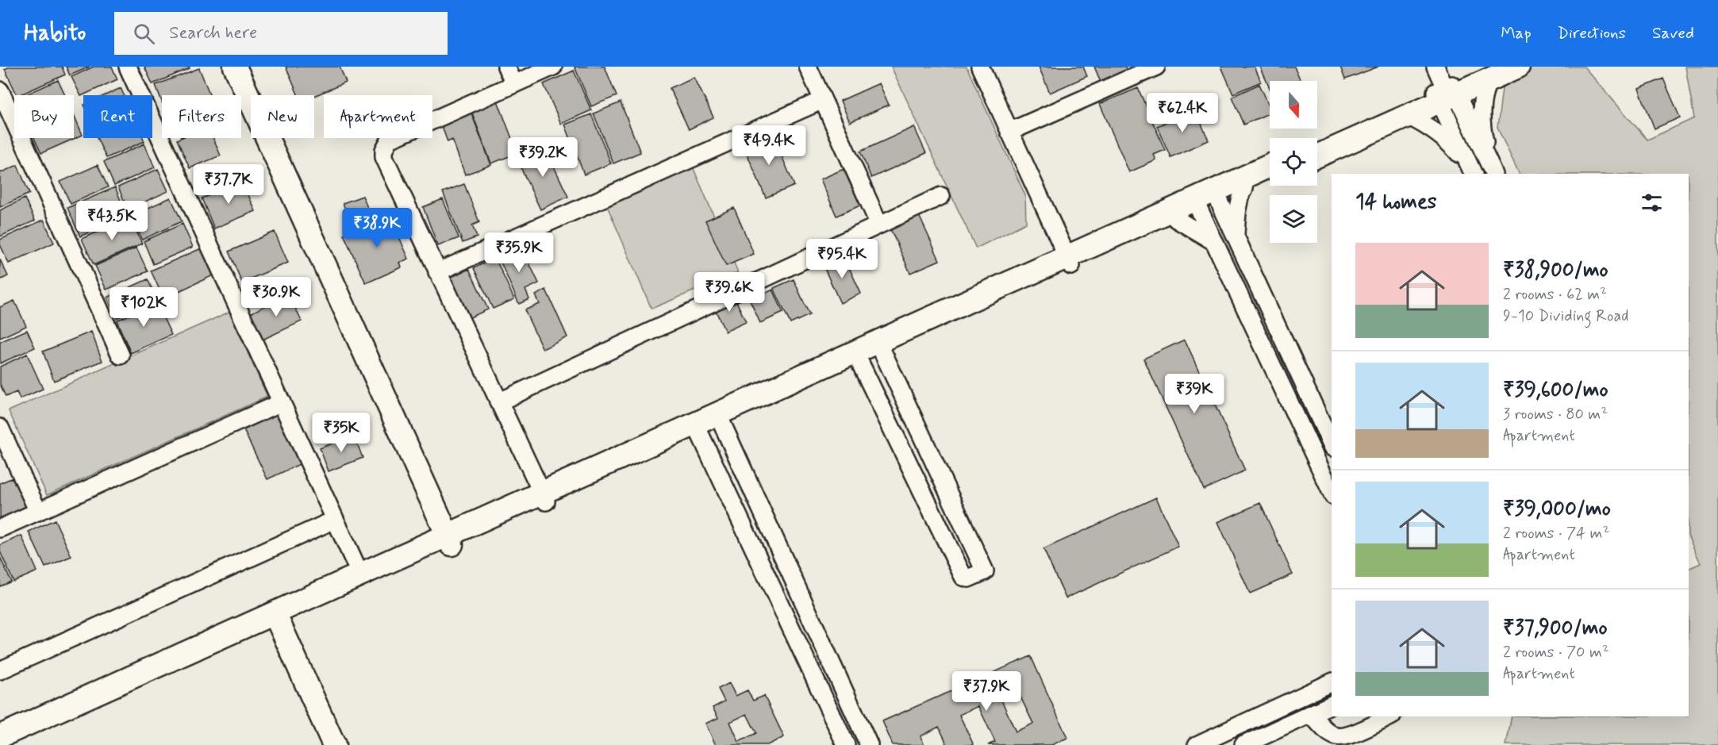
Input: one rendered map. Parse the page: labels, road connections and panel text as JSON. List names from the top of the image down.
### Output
{
  "north": "bottom",
  "page": {
    "header": "Habito",
    "search": "Search here",
    "nav": ["Map", "Directions", "Saved"],
    "price": [
      "₹62.4K",
      "₹49.4K",
      "₹39.2K",
      "₹37.7K",
      "₹43.5K",
      "₹38.9K",
      "₹35.9K",
      "₹95.4K",
      "₹39.6K",
      "₹30.9K",
      "₹102K",
      "₹39K",
      "₹35K",
      "₹37.9K"
    ],
    "chip": [
      "Buy",
      "Rent",
      "Filters",
      "New",
      "Apartment"
    ],
    "heading": "14 homes",
    "list": [
      {
        "name": "₹38,900/mo",
        "note": "2 rooms · 62 m² · 9-10 Dividing Road"
      },
      {
        "name": "₹39,600/mo",
        "note": "3 rooms · 80 m² · Apartment"
      },
      {
        "name": "₹39,000/mo",
        "note": "2 rooms · 74 m² · Apartment"
      },
      {
        "name": "₹37,900/mo",
        "note": "2 rooms · 70 m² · Apartment"
      }
    ]
  }
}
